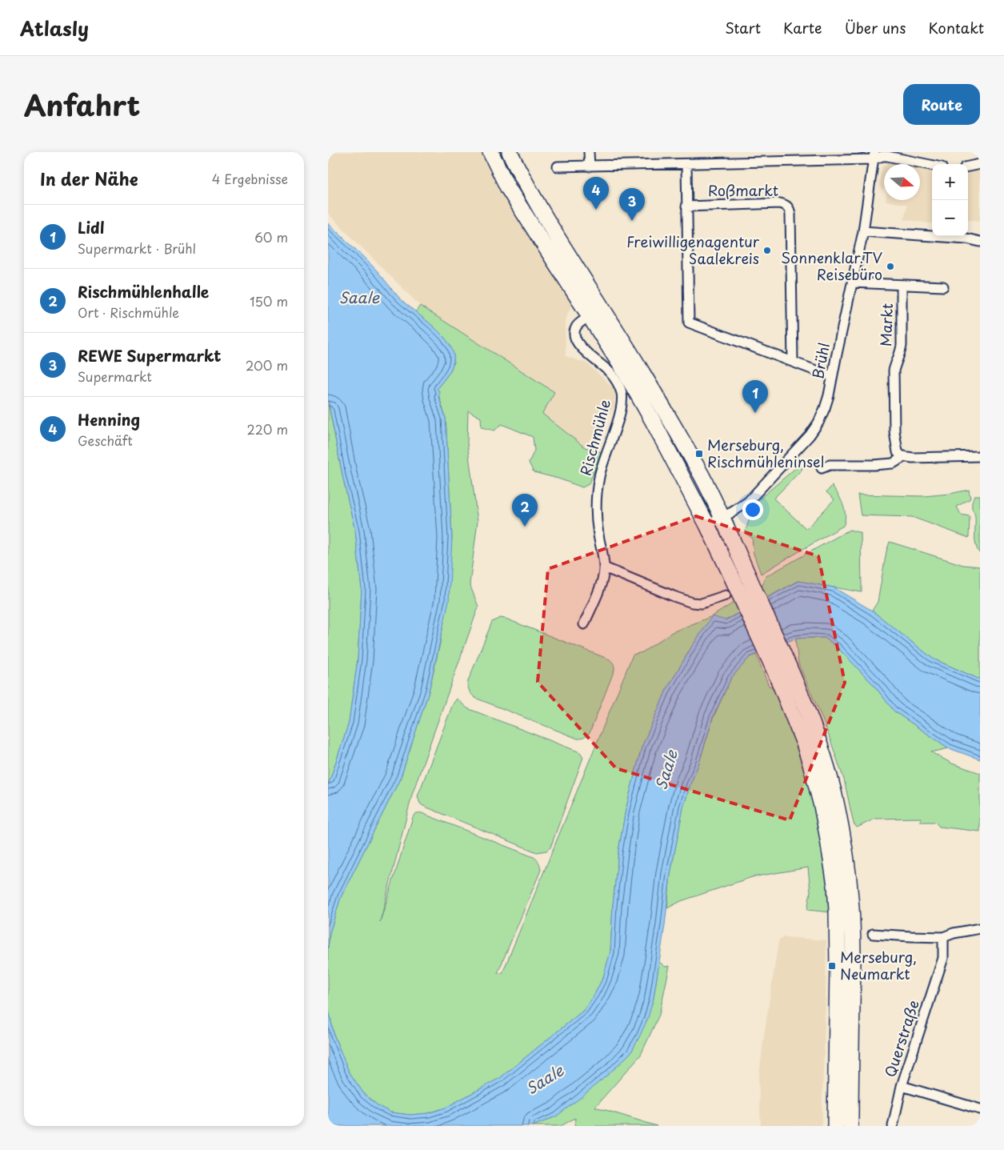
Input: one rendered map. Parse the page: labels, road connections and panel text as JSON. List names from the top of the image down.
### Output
{
  "streets": {
    "street": [
      "Roßmarkt",
      "Markt",
      "Brühl",
      "Rischmühle",
      "Querstraße"
    ]
  },
  "crossings": [
    ["Markt", "Brühl"]
  ],
  "water": ["Saale"],
  "places": {
    "other": ["Freiwilligenagentur Saalekreis", "Sonnenklar.TV Reisebüro"],
    "transit": ["Merseburg, Rischmühleninsel", "Merseburg, Neumarkt"]
  },
  "north": "right",
  "page": {
    "header": "Atlasly",
    "nav": [
      "Start",
      "Karte",
      "Über uns",
      "Kontakt"
    ],
    "title": "Anfahrt",
    "buttons": "Route",
    "heading": ["In der Nähe", "4 Ergebnisse"],
    "map_buttons": ["+", "−"],
    "pins": [
      "4",
      "3",
      "1",
      "2"
    ],
    "list": [
      {
        "mark": "1",
        "name": "Lidl",
        "note": "Supermarkt · Brühl",
        "value": "60 m"
      },
      {
        "mark": "2",
        "name": "Rischmühlenhalle",
        "note": "Ort · Rischmühle",
        "value": "150 m"
      },
      {
        "mark": "3",
        "name": "REWE Supermarkt",
        "note": "Supermarkt",
        "value": "200 m"
      },
      {
        "mark": "4",
        "name": "Henning",
        "note": "Geschäft",
        "value": "220 m"
      }
    ]
  }
}
